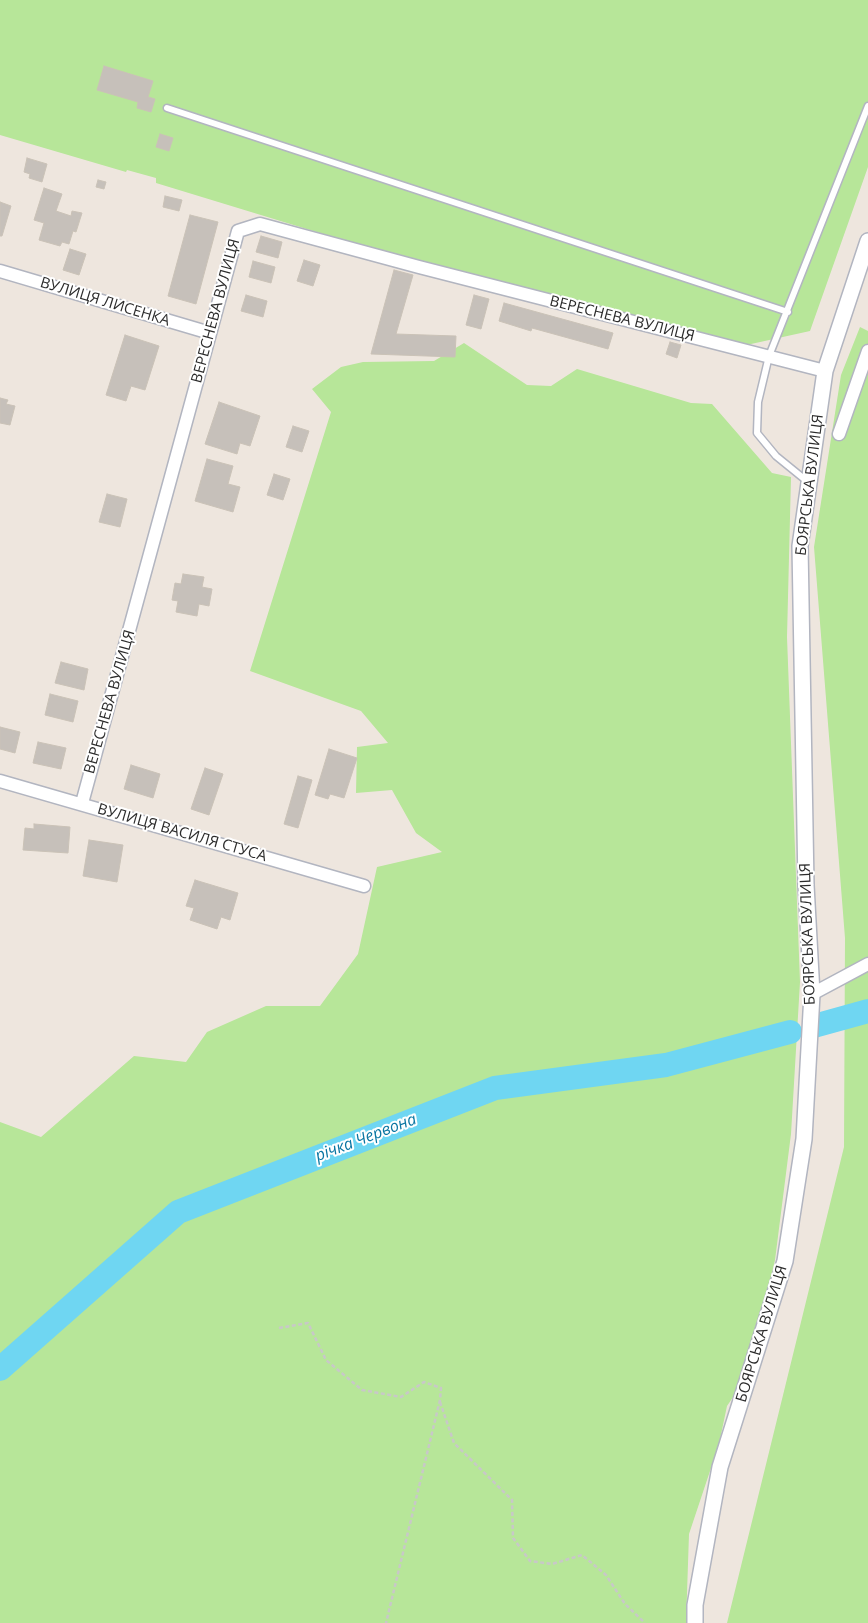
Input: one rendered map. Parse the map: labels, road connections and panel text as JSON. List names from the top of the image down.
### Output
{
  "streets": {
    "street": [
      "ВУЛИЦЯ ЛИСЕНКА",
      "ВЕРЕСНЕВА ВУЛИЦЯ",
      "БОЯРСЬКА ВУЛИЦЯ",
      "ВУЛИЦЯ ВАСИЛЯ СТУСА"
    ]
  },
  "crossings": [
    ["ВУЛИЦЯ ЛИСЕНКА", "ВЕРЕСНЕВА ВУЛИЦЯ"],
    ["ВЕРЕСНЕВА ВУЛИЦЯ", "БОЯРСЬКА ВУЛИЦЯ"],
    ["ВЕРЕСНЕВА ВУЛИЦЯ", "ВУЛИЦЯ ВАСИЛЯ СТУСА"]
  ],
  "water": ["річка Червона"]
}
